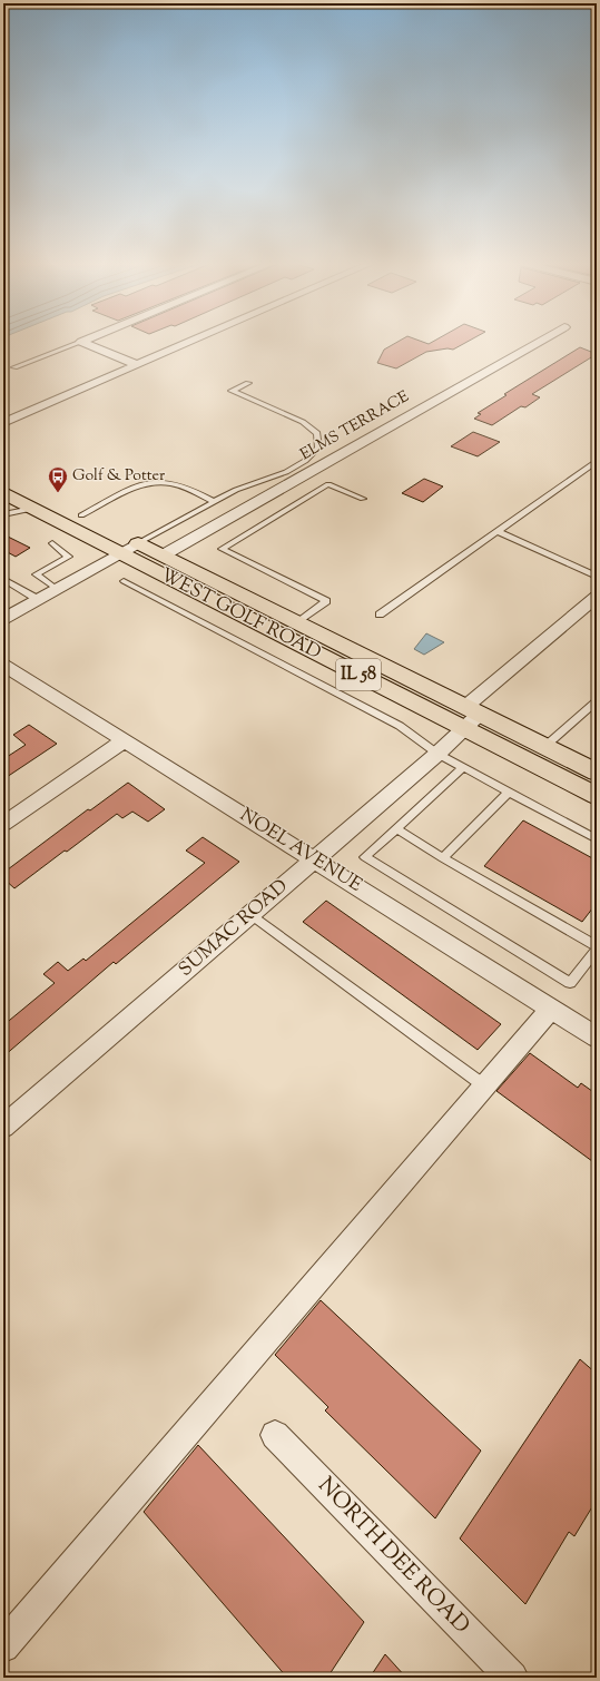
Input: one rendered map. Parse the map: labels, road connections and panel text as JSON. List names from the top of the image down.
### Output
{
  "streets": {
    "main road": ["WEST GOLF ROAD", "IL 58"],
    "street": [
      "ELMS TERRACE",
      "NOEL AVENUE",
      "SUMAC ROAD",
      "NORTH DEE ROAD"
    ]
  },
  "crossings": [
    ["ELMS TERRACE", "WEST GOLF ROAD"],
    ["WEST GOLF ROAD", "SUMAC ROAD"],
    ["NOEL AVENUE", "SUMAC ROAD"]
  ],
  "places": {
    "bus stop": ["Golf & Potter"]
  }
}
